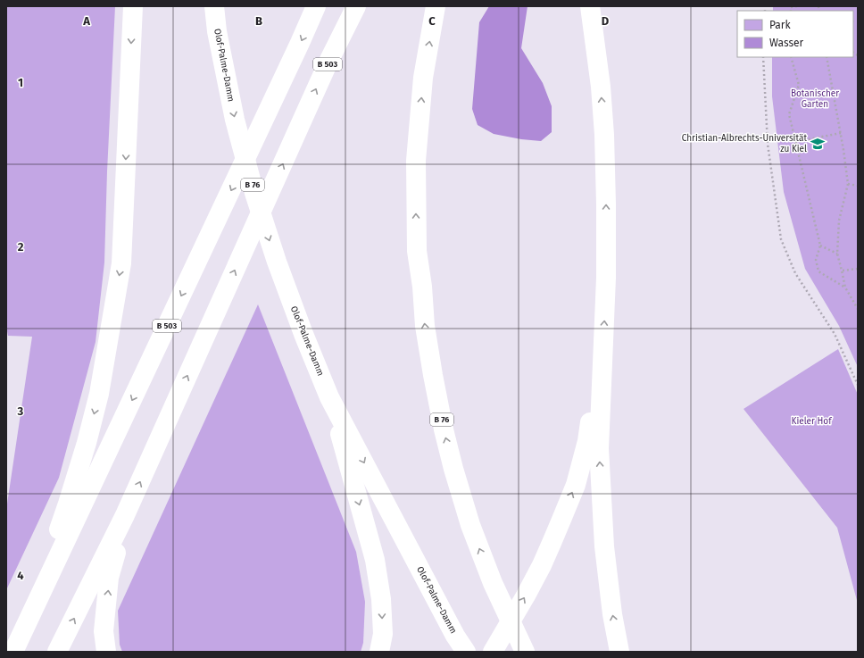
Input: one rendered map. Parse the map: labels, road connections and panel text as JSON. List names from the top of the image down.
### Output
{
  "streets": {
    "highway": ["B 503", "Olof-Palme-Damm", "B 76"]
  },
  "parks": ["Botanischer Garten", "Kieler Hof"],
  "places": {
    "school or university": ["Christian-Albrechts-Universität zu Kiel"]
  },
  "legend": ["Park", "Wasser"],
  "grid": {
    "columns": [
      "A",
      "B",
      "C",
      "D"
    ],
    "rows": [
      "1",
      "2",
      "3",
      "4"
    ]
  }
}
